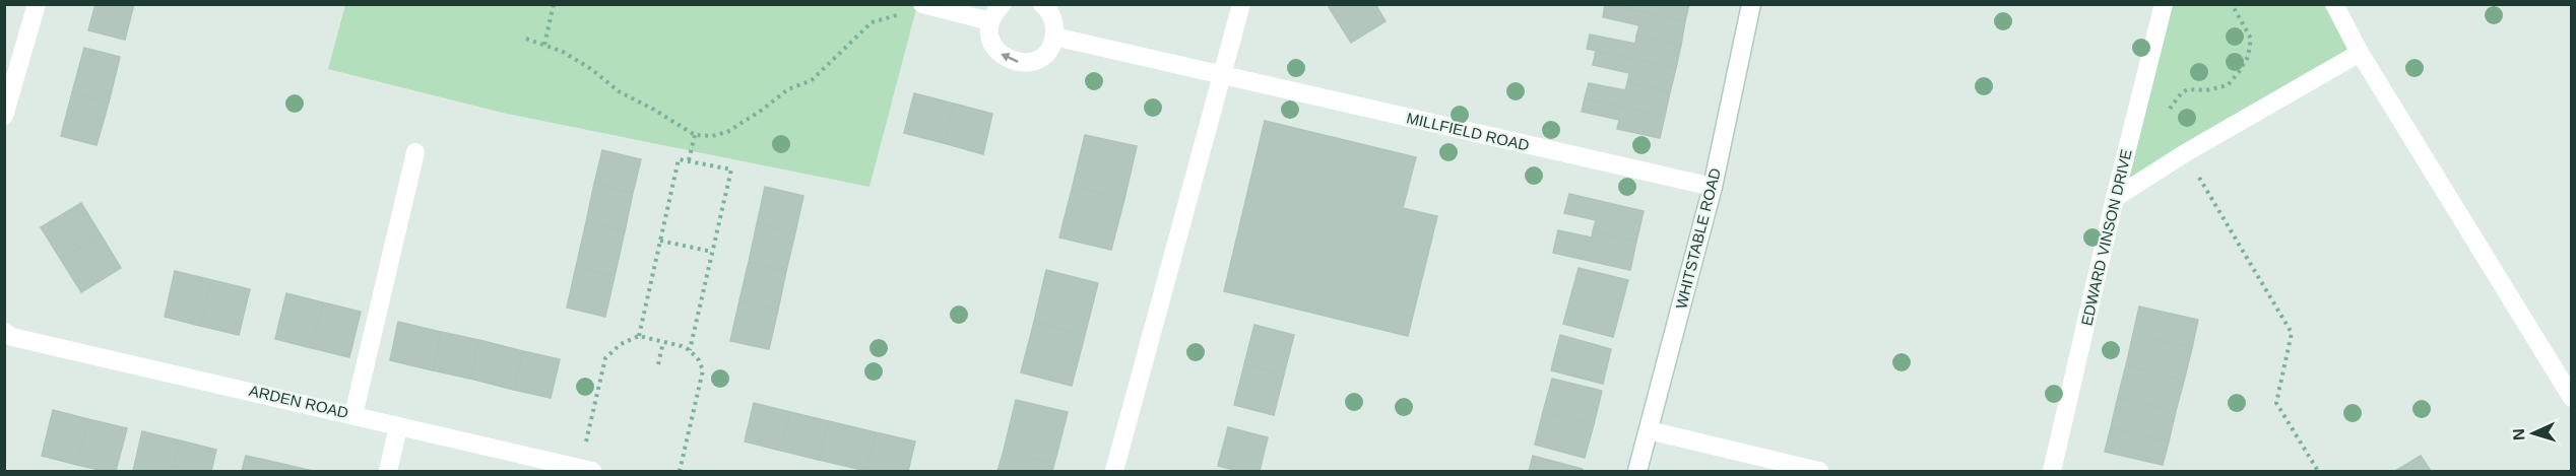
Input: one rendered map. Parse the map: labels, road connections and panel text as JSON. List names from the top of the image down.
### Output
{
  "streets": {
    "street": [
      "MILLFIELD ROAD",
      "EDWARD VINSON DRIVE",
      "WHITSTABLE ROAD",
      "ARDEN ROAD"
    ]
  },
  "crossings": [
    ["MILLFIELD ROAD", "WHITSTABLE ROAD"]
  ],
  "north": "left"
}
